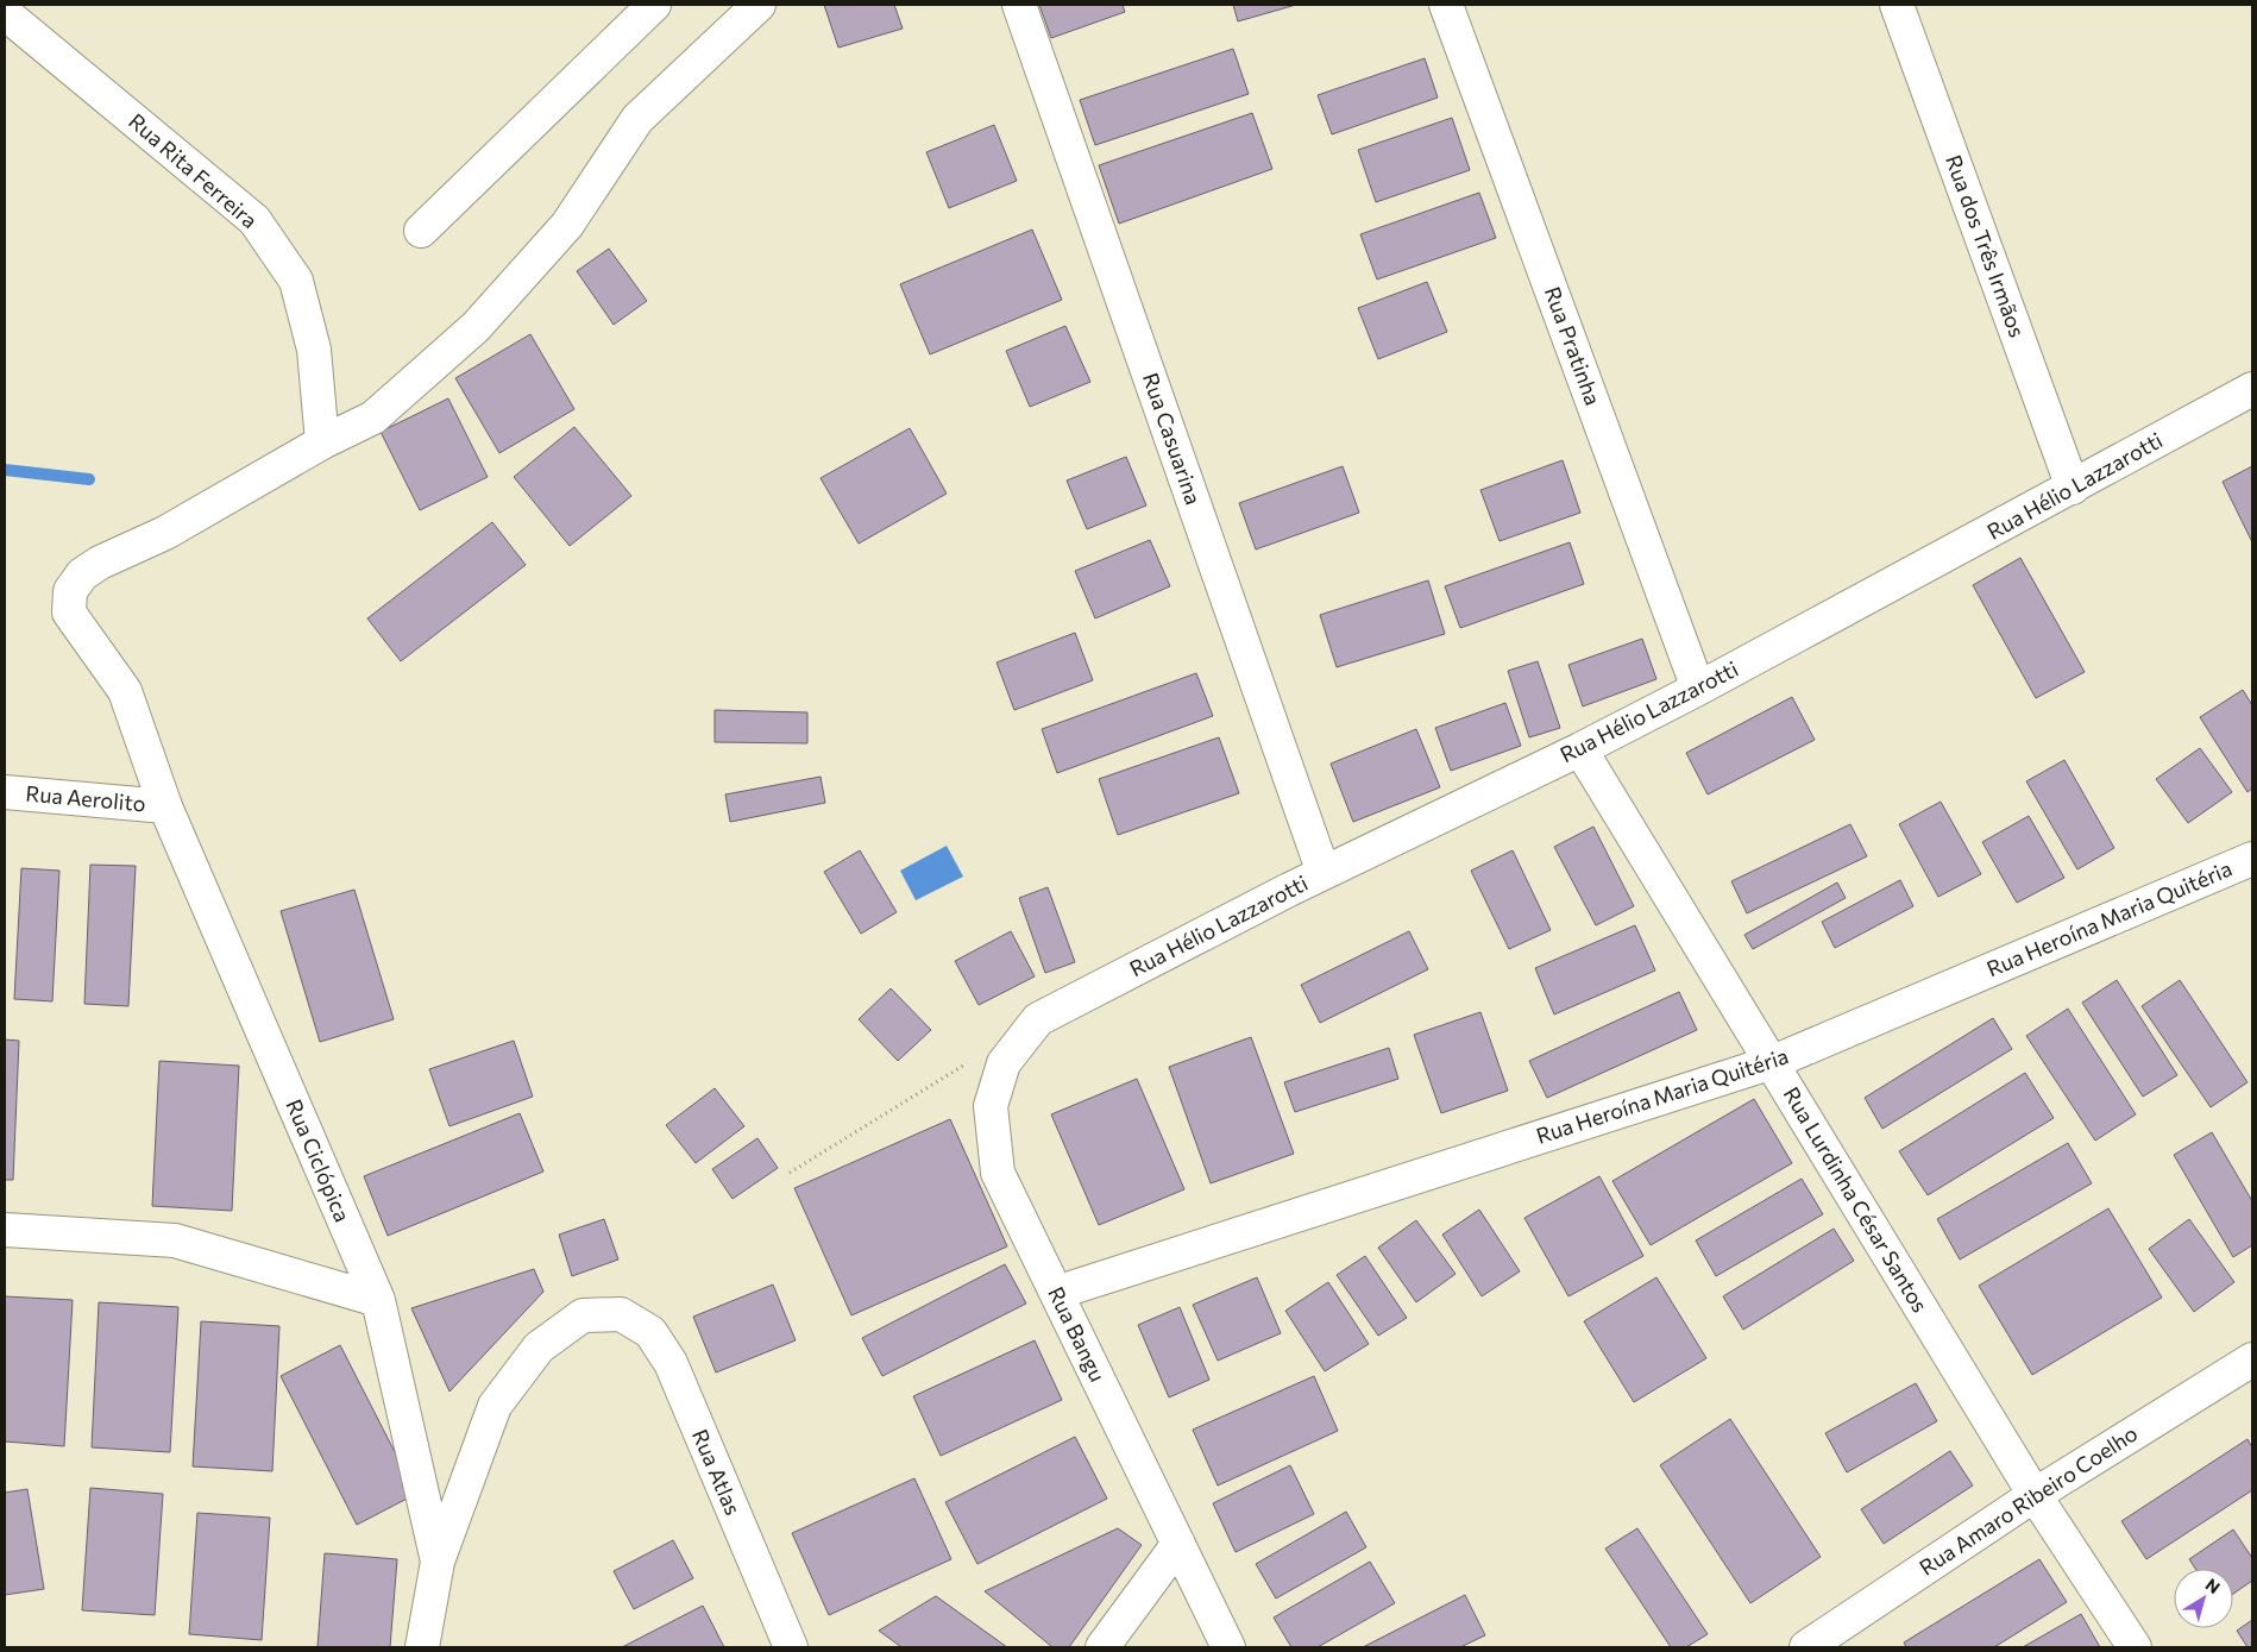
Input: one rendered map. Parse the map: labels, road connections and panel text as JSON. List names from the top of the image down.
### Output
{
  "streets": {
    "street": [
      "Rua Rita Ferreira",
      "Rua dos Três Irmãos",
      "Rua Pratinha",
      "Rua Casuarina",
      "Rua Hélio Lazzarotti",
      "Rua Aerolito",
      "Rua Heroína Maria Quitéria",
      "Rua Ciclópica",
      "Rua Lurdinha César Santos",
      "Rua Bangu",
      "Rua Atlas",
      "Rua Amaro Ribeiro Coelho"
    ]
  },
  "crossings": [
    ["Rua Rita Ferreira", "Rua Ciclópica"],
    ["Rua dos Três Irmãos", "Rua Hélio Lazzarotti"],
    ["Rua Pratinha", "Rua Hélio Lazzarotti"],
    ["Rua Casuarina", "Rua Hélio Lazzarotti"],
    ["Rua Hélio Lazzarotti", "Rua Lurdinha César Santos"],
    ["Rua Hélio Lazzarotti", "Rua Bangu"],
    ["Rua Aerolito", "Rua Ciclópica"],
    ["Rua Heroína Maria Quitéria", "Rua Lurdinha César Santos"],
    ["Rua Heroína Maria Quitéria", "Rua Bangu"],
    ["Rua Ciclópica", "Rua Atlas"],
    ["Rua Lurdinha César Santos", "Rua Amaro Ribeiro Coelho"]
  ],
  "north": "top right"
}
